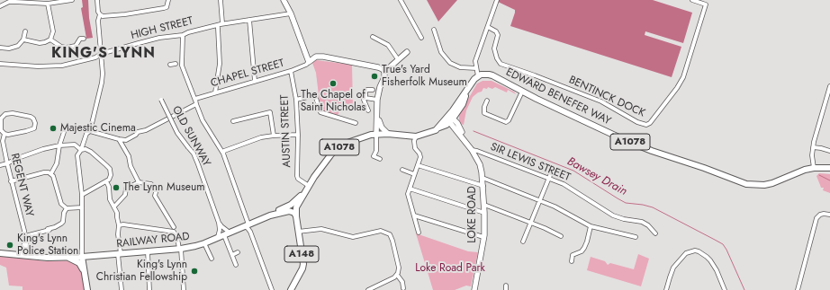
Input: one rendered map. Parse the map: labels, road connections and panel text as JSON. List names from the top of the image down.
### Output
{
  "streets": {
    "main road": [
      "EDWARD BENEFER WAY",
      "A1078",
      "RAILWAY ROAD",
      "A148"
    ],
    "street": [
      "HIGH STREET",
      "CHAPEL STREET",
      "BENTINCK DOCK",
      "AUSTIN STREET",
      "OLD SUNWAY",
      "SIR LEWIS STREET",
      "REGENT WAY",
      "LOKE ROAD"
    ]
  },
  "crossings": [
    ["CHAPEL STREET", "AUSTIN STREET"],
    ["EDWARD BENEFER WAY", "A1078"],
    ["AUSTIN STREET", "A1078"],
    ["OLD SUNWAY", "RAILWAY ROAD"],
    ["A1078", "LOKE ROAD"],
    ["A1078", "A148"],
    ["SIR LEWIS STREET", "LOKE ROAD"],
    ["REGENT WAY", "RAILWAY ROAD"]
  ],
  "districts": ["KING'S LYNN"],
  "water": ["Bawsey Drain"],
  "parks": ["Loke Road Park"],
  "places": [
    "True's Yard Fisherfolk Museum",
    "The Chapel of Saint Nicholas",
    "Majestic Cinema",
    "The Lynn Museum",
    "King's Lynn Police Station",
    "King's Lynn Christian Fellowship"
  ]
}
